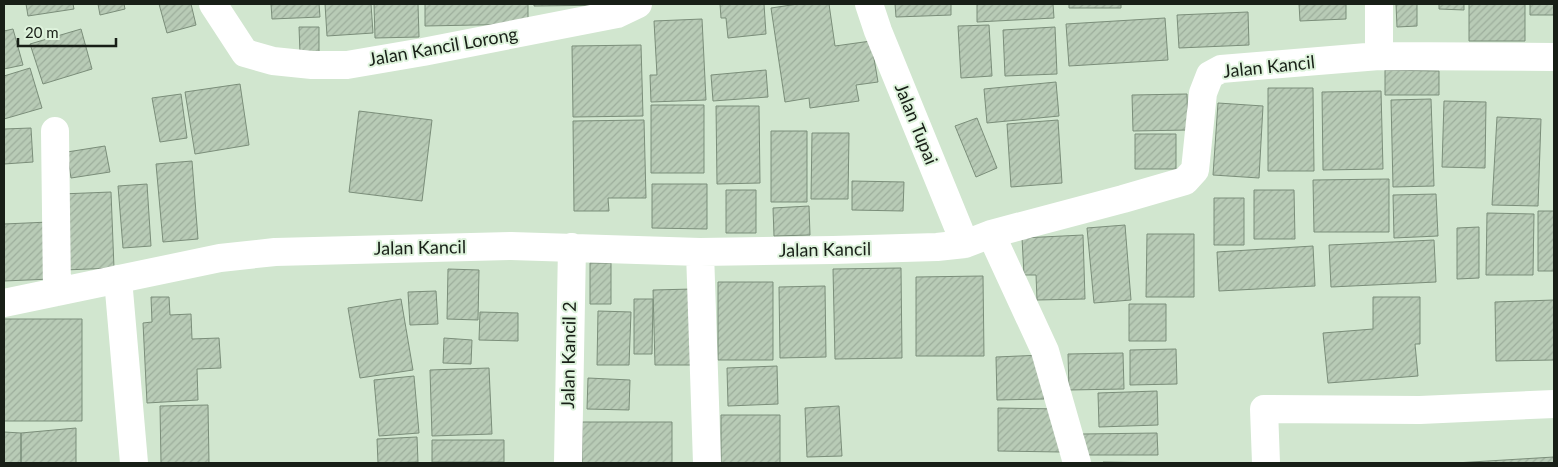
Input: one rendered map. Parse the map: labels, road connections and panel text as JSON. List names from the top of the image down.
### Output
{
  "streets": {
    "street": [
      "Jalan Kancil Lorong",
      "Jalan Kancil",
      "Jalan Tupai",
      "Jalan Kancil 2"
    ]
  },
  "crossings": [
    ["Jalan Kancil", "Jalan Tupai"],
    ["Jalan Kancil", "Jalan Kancil 2"]
  ],
  "scale_bar": "20 m"
}
